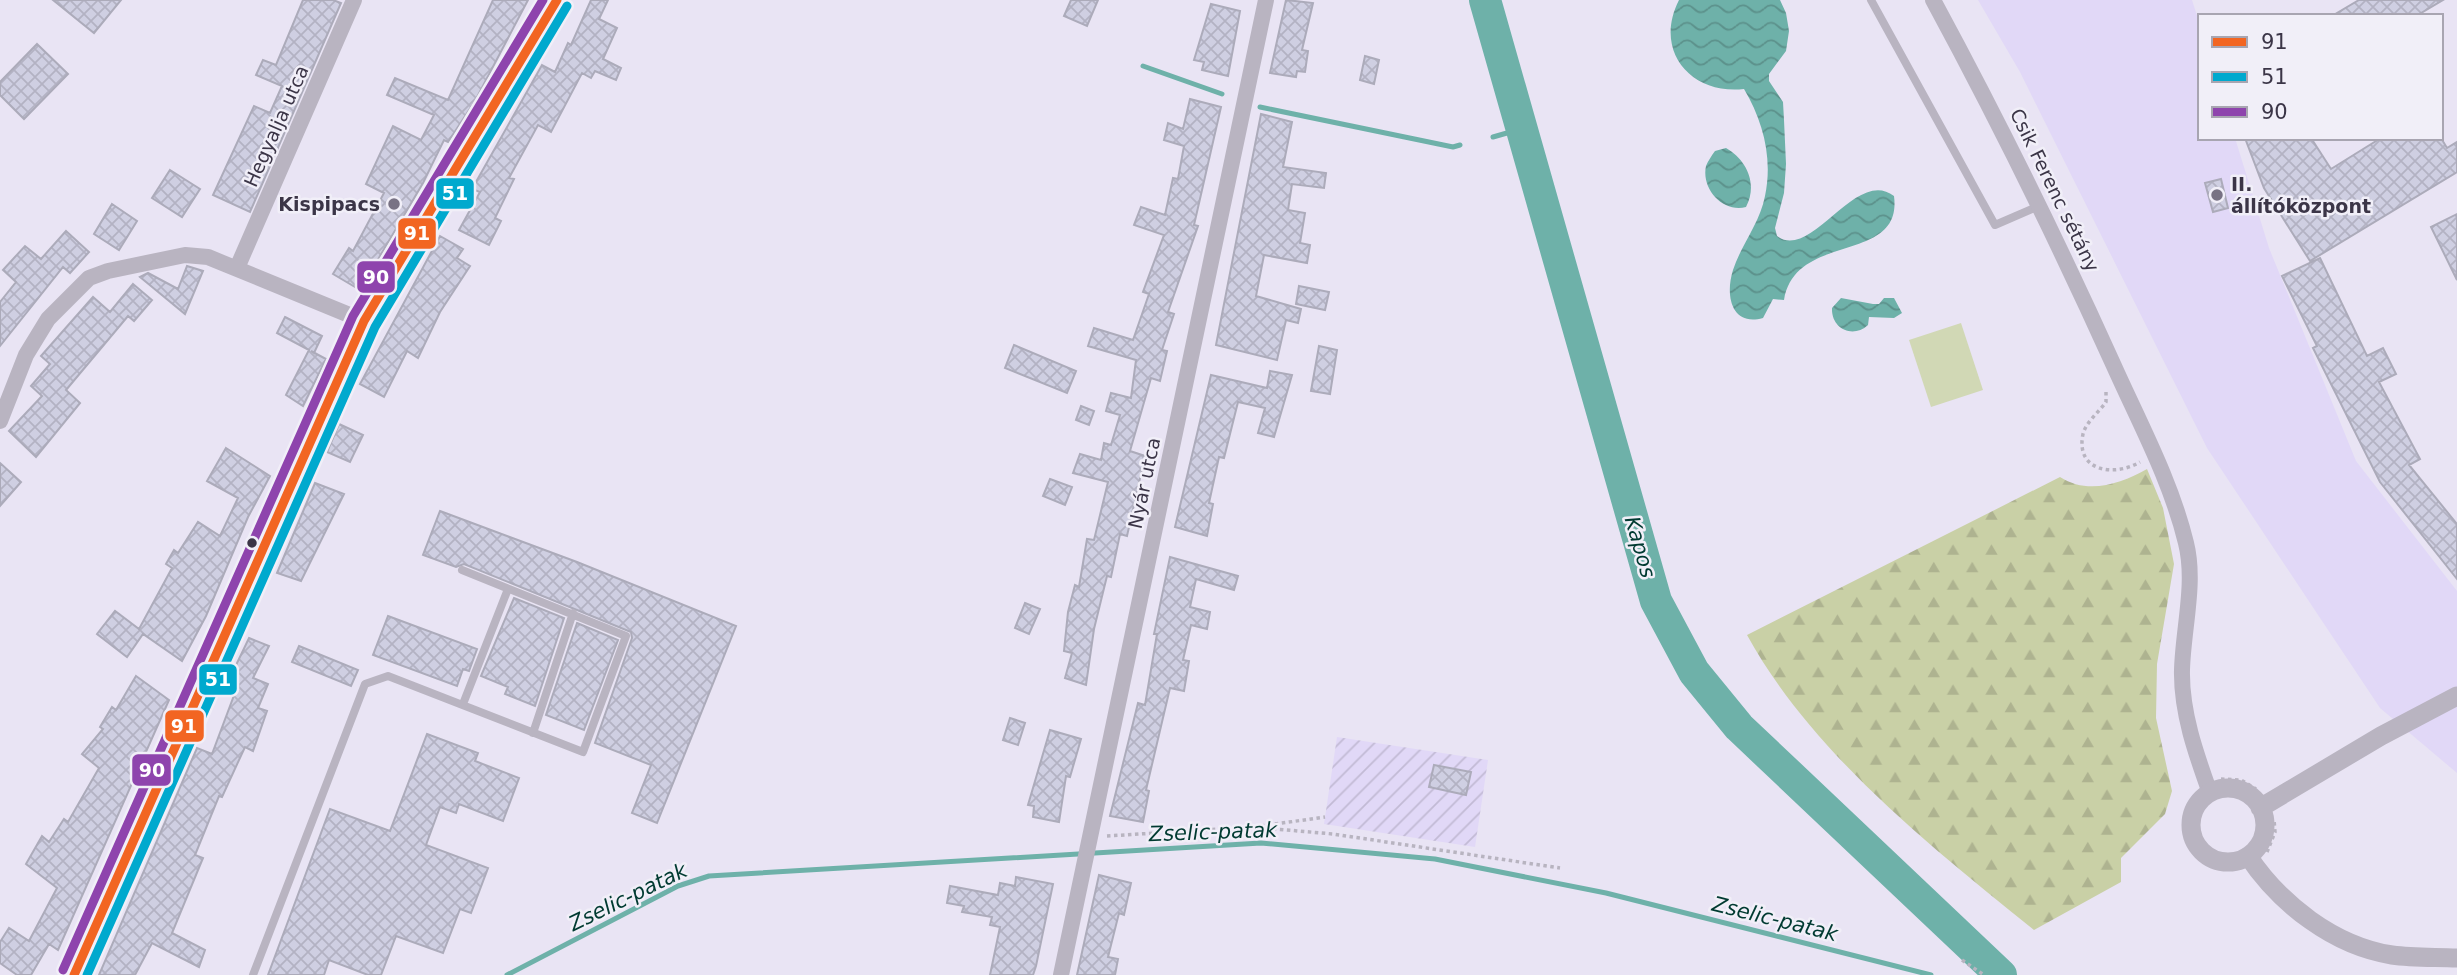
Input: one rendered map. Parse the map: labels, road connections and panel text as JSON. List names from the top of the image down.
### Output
{
  "streets": {
    "street": ["Hegyalja utca", "Csik Ferenc sétány", "Nyár utca"]
  },
  "water": ["Kapos", "Zselic-patak"],
  "places": ["II. állítóközpont", "Kispipacs"],
  "lines": ["transit line 91", "transit line 90", "transit line 51"],
  "legend": ["91", "51", "90"]
}
